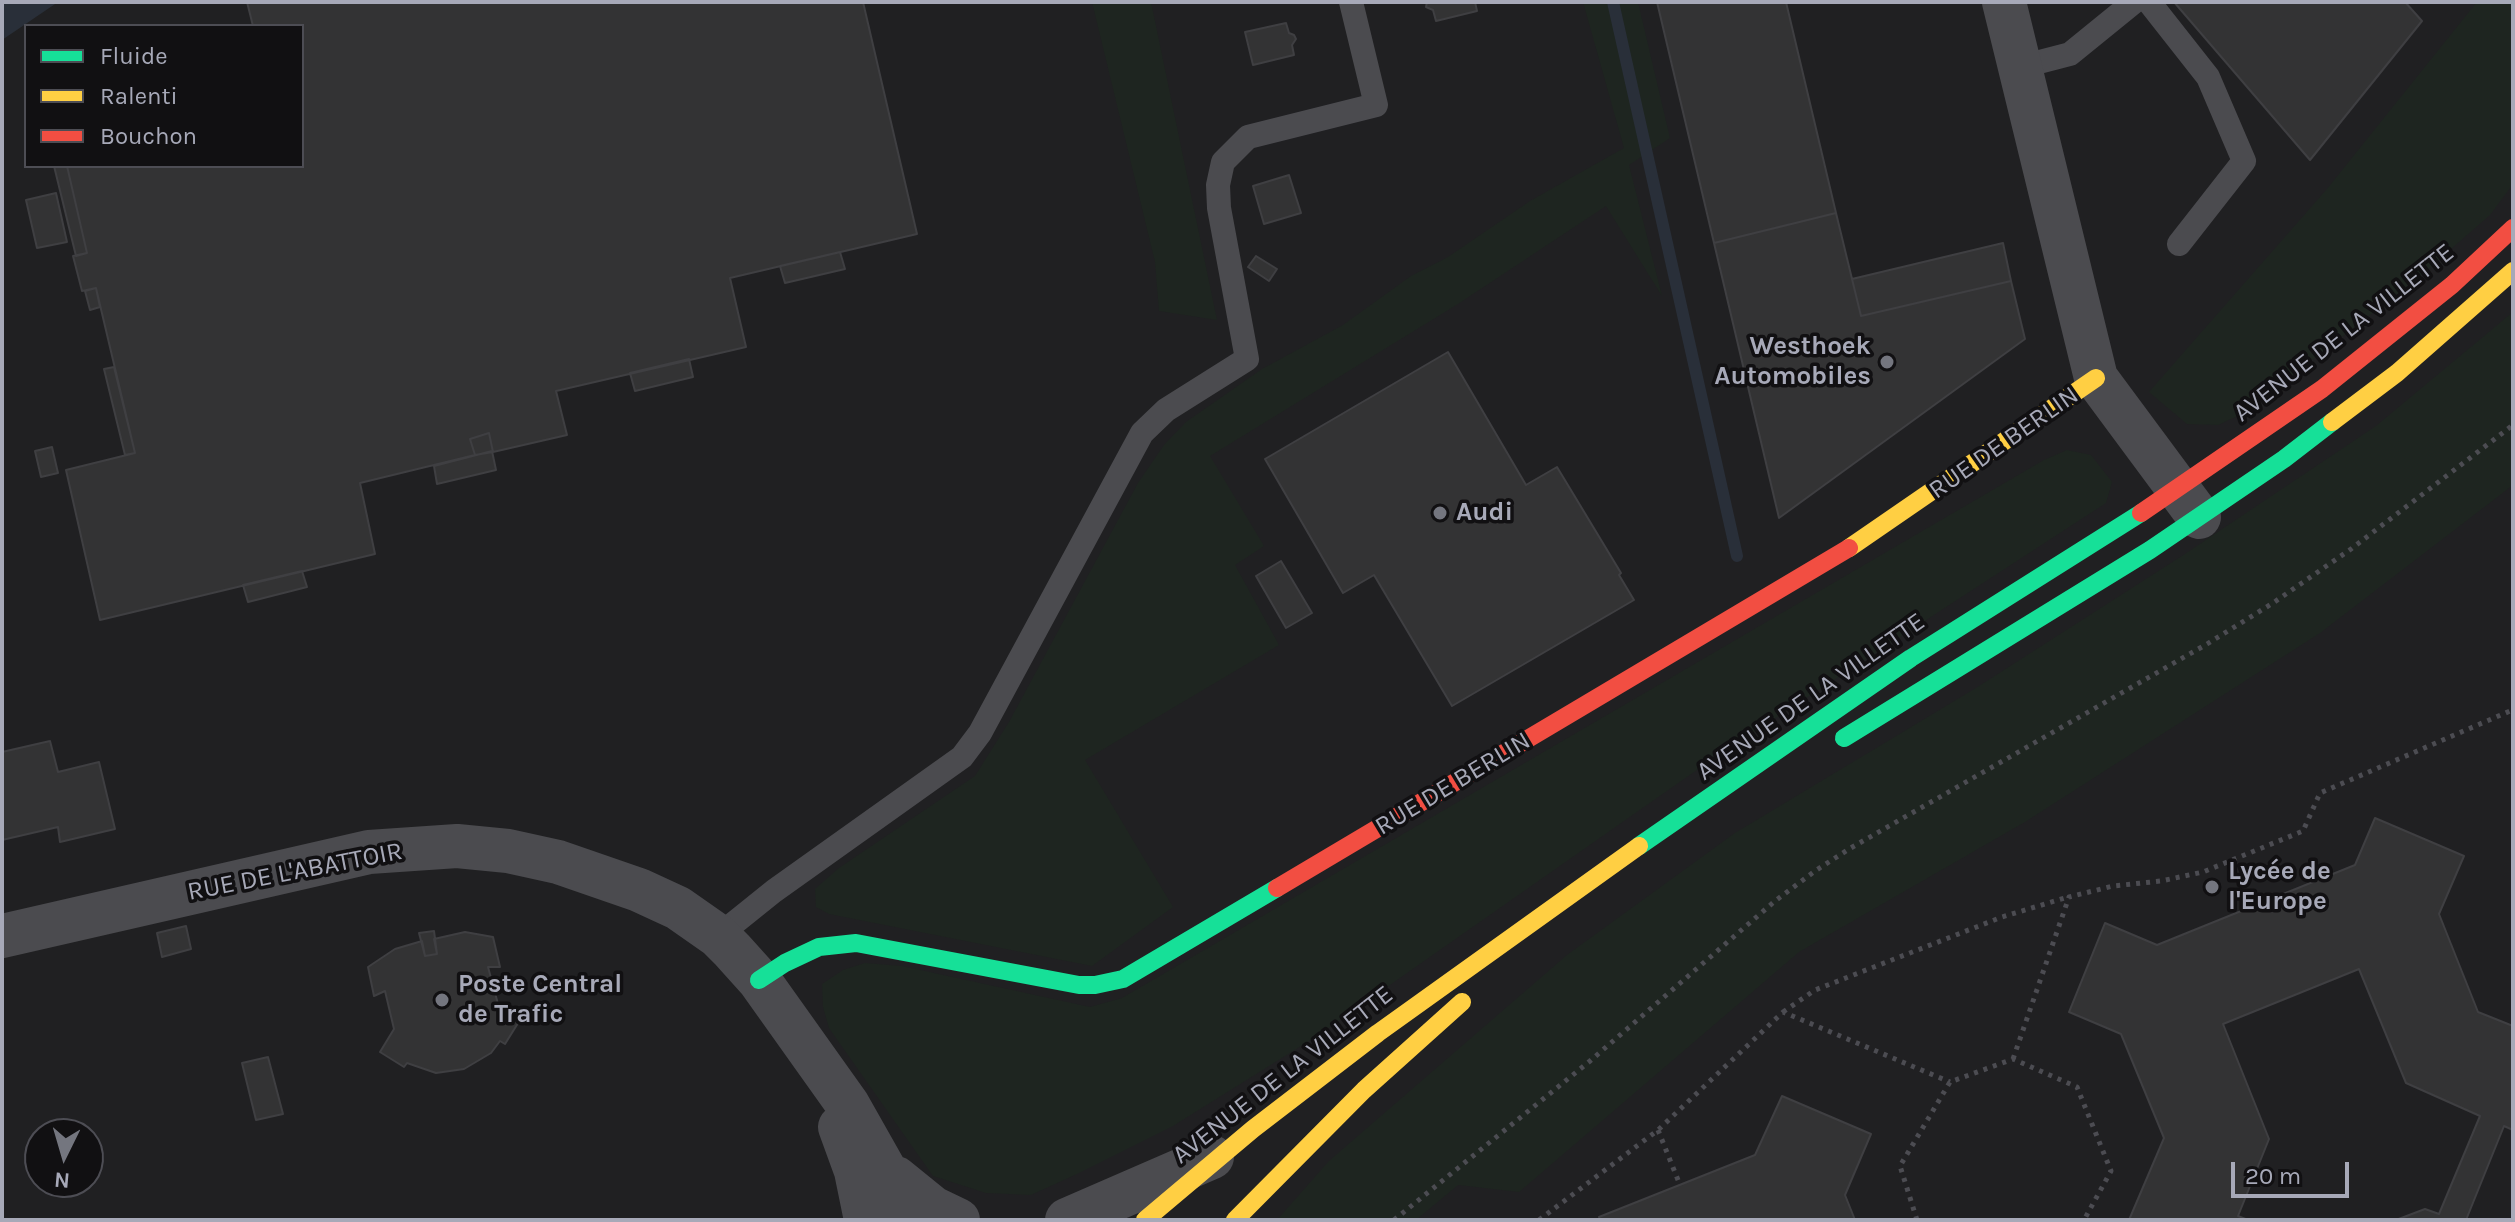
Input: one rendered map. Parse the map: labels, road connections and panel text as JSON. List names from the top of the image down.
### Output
{
  "streets": {
    "main road": ["AVENUE DE LA VILLETTE", "RUE DE BERLIN"],
    "street": ["RUE DE L'ABATTOIR"]
  },
  "crossings": [
    ["AVENUE DE LA VILLETTE", "RUE DE BERLIN"],
    ["RUE DE BERLIN", "RUE DE L'ABATTOIR"]
  ],
  "places": [
    "Westhoek Automobiles",
    "Audi",
    "Lycée de l'Europe",
    "Poste Central de Trafic"
  ],
  "legend": ["Fluide", "Ralenti", "Bouchon"],
  "scale_bar": "20 m",
  "north": "bottom"
}
